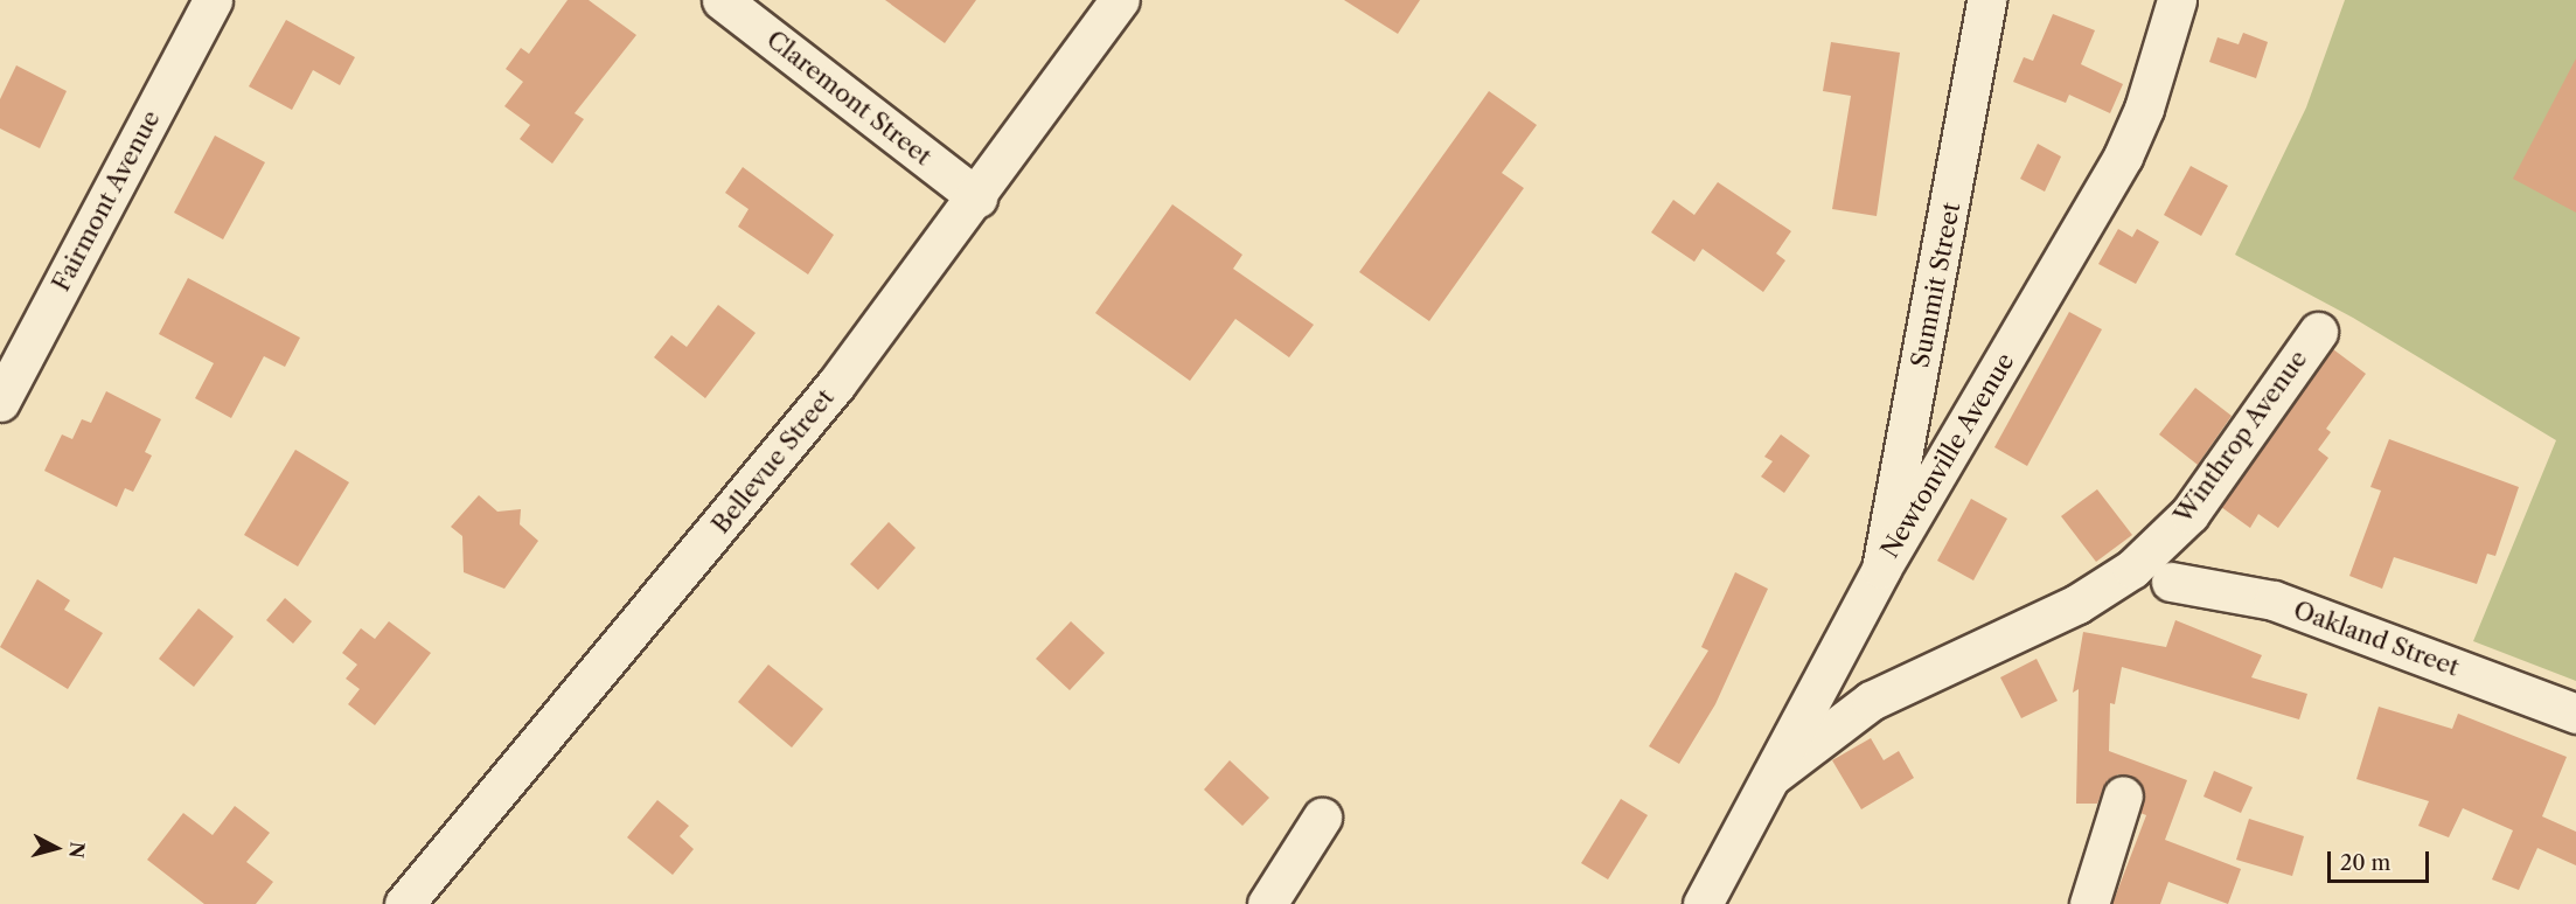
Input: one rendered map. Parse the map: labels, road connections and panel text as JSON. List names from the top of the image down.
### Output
{
  "streets": {
    "street": [
      "Claremont Street",
      "Fairmont Avenue",
      "Summit Street",
      "Winthrop Avenue",
      "Newtonville Avenue",
      "Bellevue Street",
      "Oakland Street"
    ]
  },
  "crossings": [
    ["Claremont Street", "Bellevue Street"],
    ["Summit Street", "Newtonville Avenue"],
    ["Winthrop Avenue", "Newtonville Avenue"]
  ],
  "scale_bar": "20 m",
  "north": "right"
}
